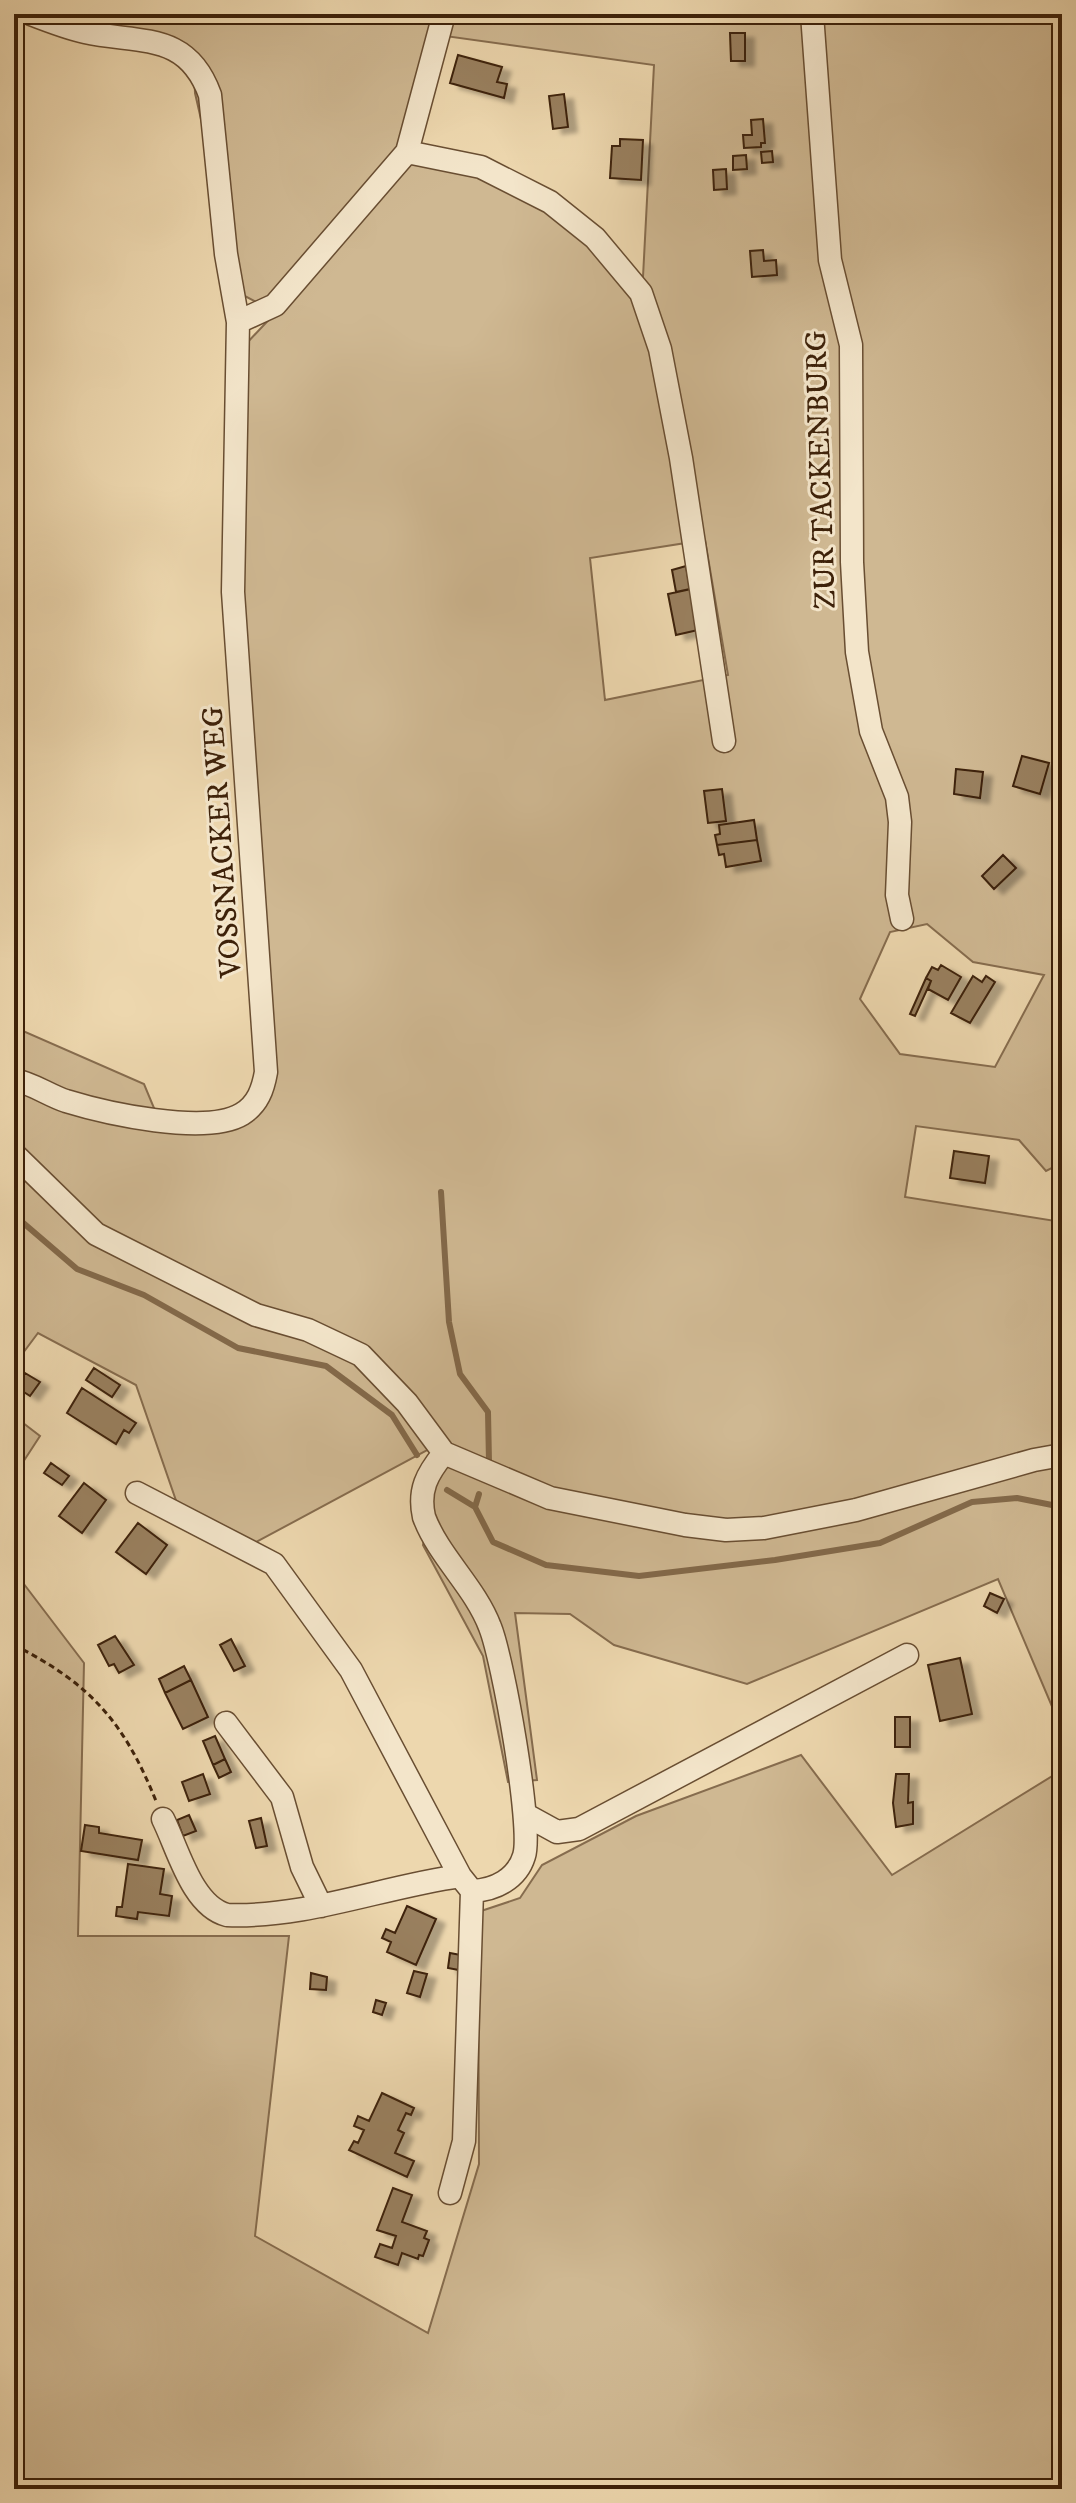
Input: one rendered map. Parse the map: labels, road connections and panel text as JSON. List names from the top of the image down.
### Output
{
  "streets": {
    "street": ["ZUR TACKENBURG", "VOSSNACKER WEG"]
  }
}
